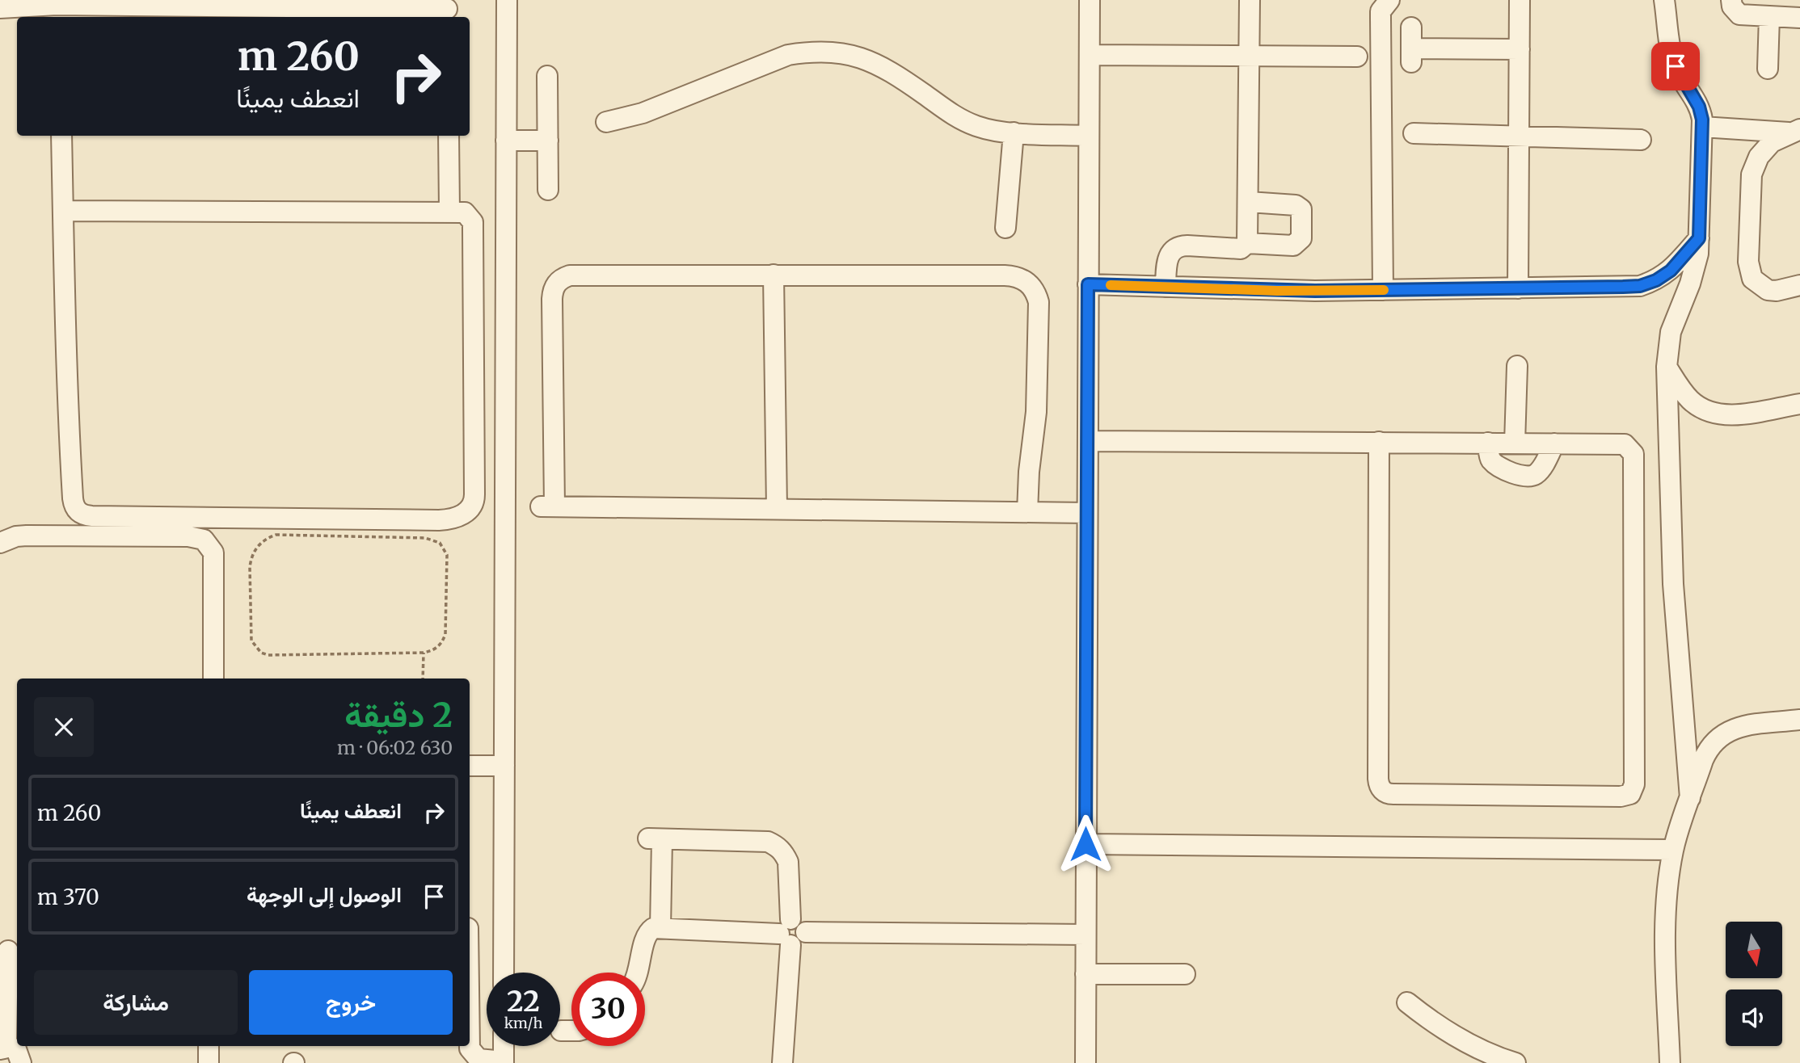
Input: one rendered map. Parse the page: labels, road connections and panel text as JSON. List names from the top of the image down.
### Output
{
  "north": "bottom",
  "page": {
    "turn": ["260 m", "انعطف يمينًا"],
    "heading": ["2 دقيقة", "630 m · 06:02"],
    "list": [
      {
        "name": "انعطف يمينًا",
        "value": "260 m"
      },
      {
        "name": "الوصول إلى الوجهة",
        "value": "370 m"
      }
    ],
    "buttons": ["خروج", "مشاركة"],
    "speed": "22 km/h",
    "limit": "30"
  }
}
